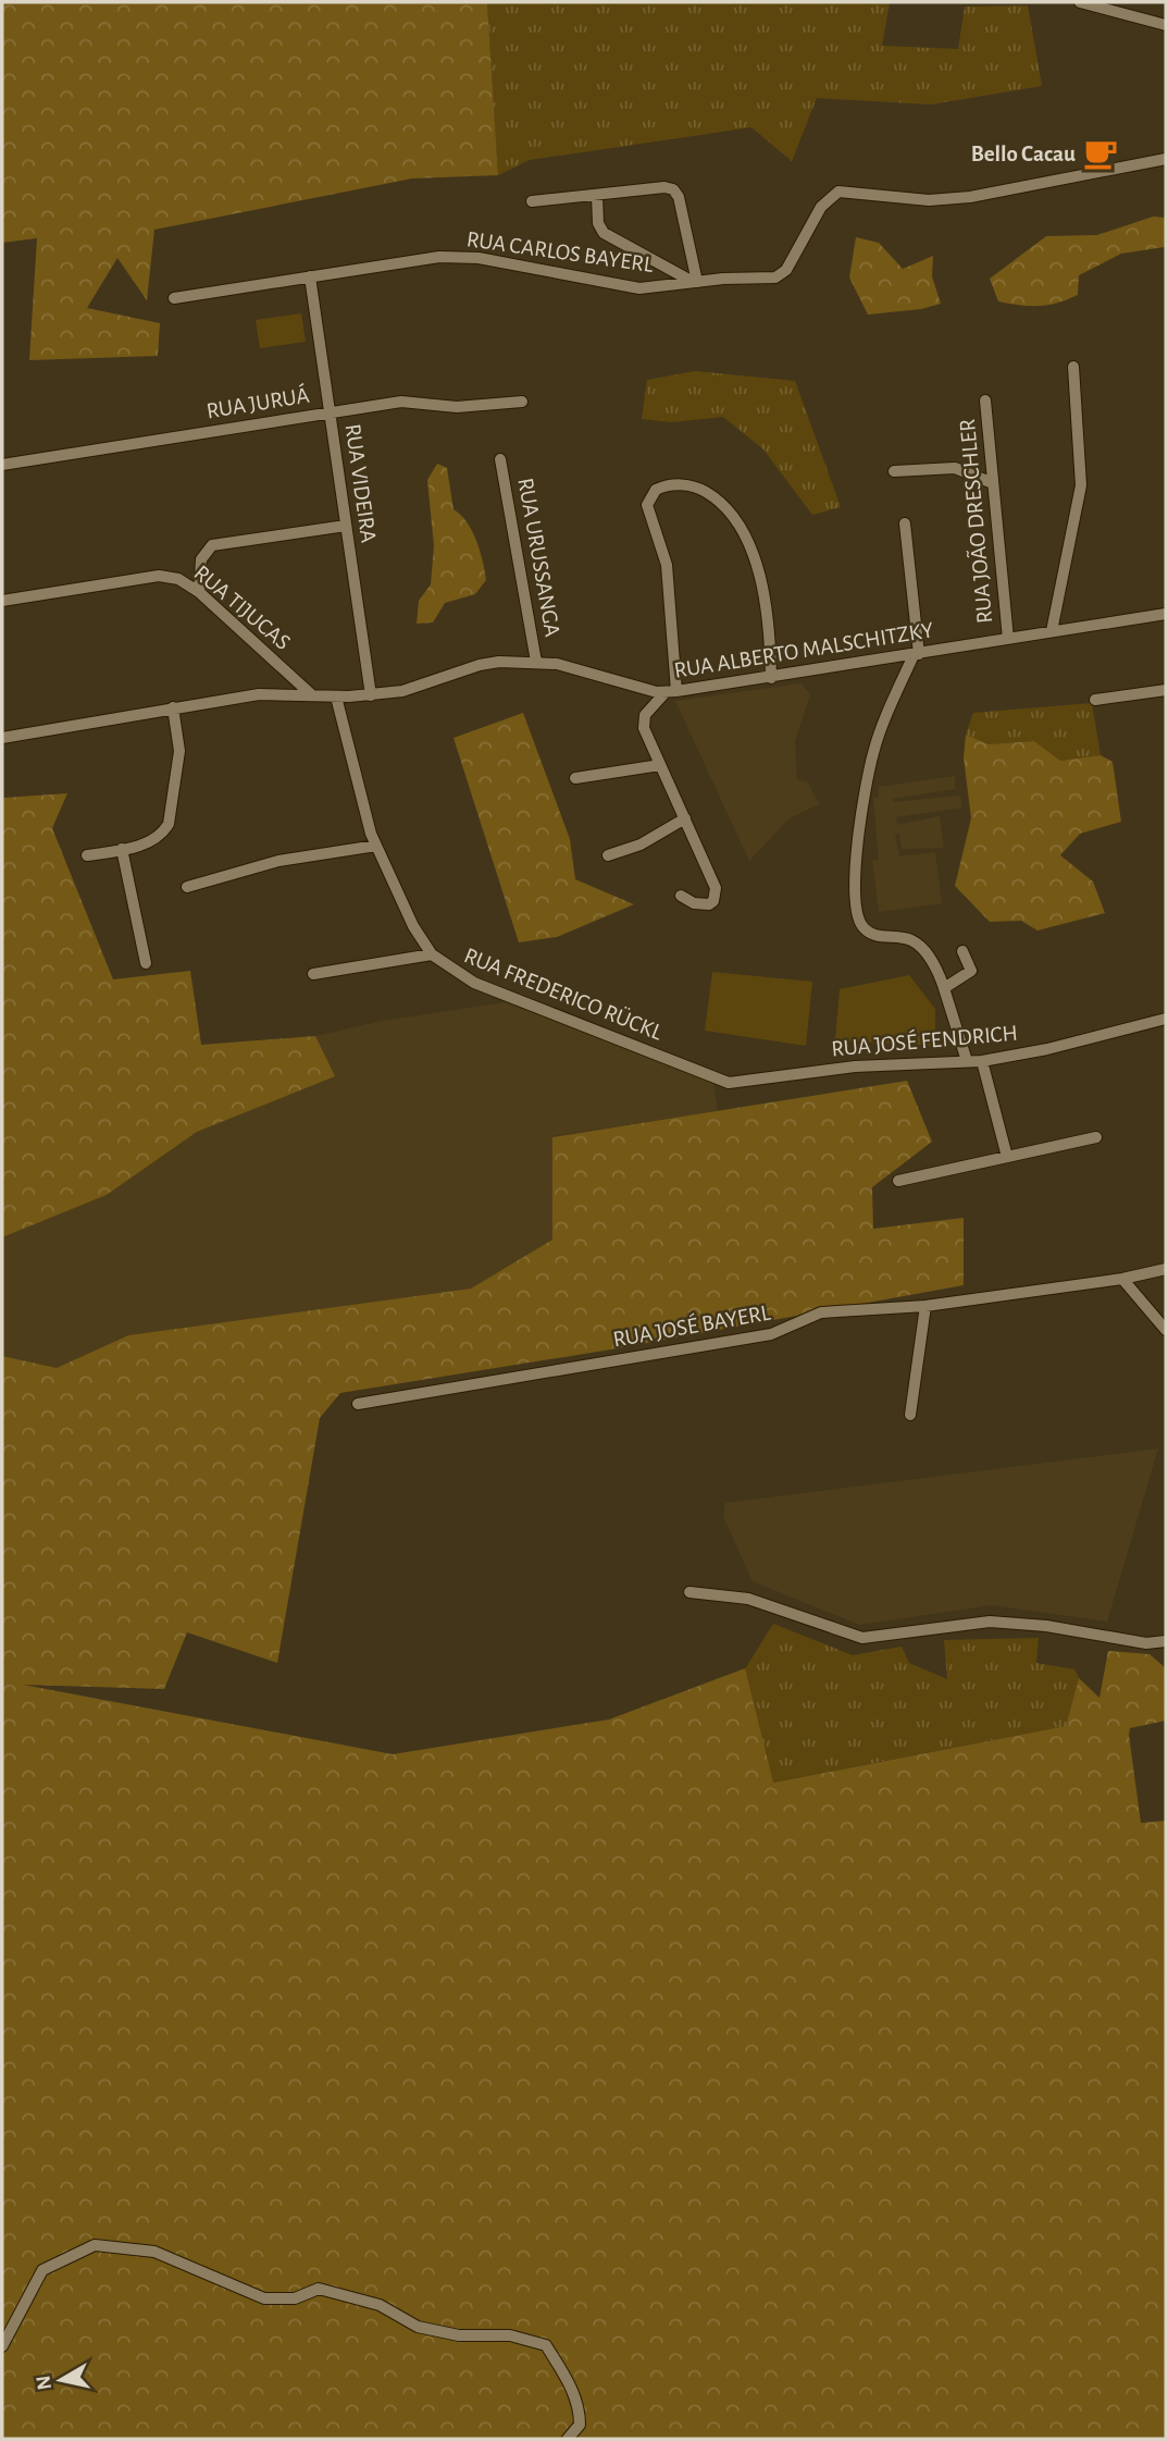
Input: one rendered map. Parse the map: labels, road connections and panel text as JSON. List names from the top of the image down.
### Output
{
  "streets": {
    "street": [
      "RUA CARLOS BAYERL",
      "RUA JURUÁ",
      "RUA VIDEIRA",
      "RUA JOÃO DRESCHLER",
      "RUA URUSSANGA",
      "RUA TIJUCAS",
      "RUA ALBERTO MALSCHITZKY",
      "RUA FREDERICO RÜCKL",
      "RUA JOSÉ FENDRICH",
      "RUA JOSÉ BAYERL"
    ]
  },
  "crossings": [
    ["RUA CARLOS BAYERL", "RUA VIDEIRA"],
    ["RUA JURUÁ", "RUA VIDEIRA"],
    ["RUA VIDEIRA", "RUA ALBERTO MALSCHITZKY"],
    ["RUA JOÃO DRESCHLER", "RUA ALBERTO MALSCHITZKY"],
    ["RUA URUSSANGA", "RUA ALBERTO MALSCHITZKY"],
    ["RUA TIJUCAS", "RUA ALBERTO MALSCHITZKY"],
    ["RUA ALBERTO MALSCHITZKY", "RUA FREDERICO RÜCKL"],
    ["RUA FREDERICO RÜCKL", "RUA JOSÉ FENDRICH"]
  ],
  "places": {
    "cafe": ["Bello Cacau"]
  },
  "north": "left"
}
